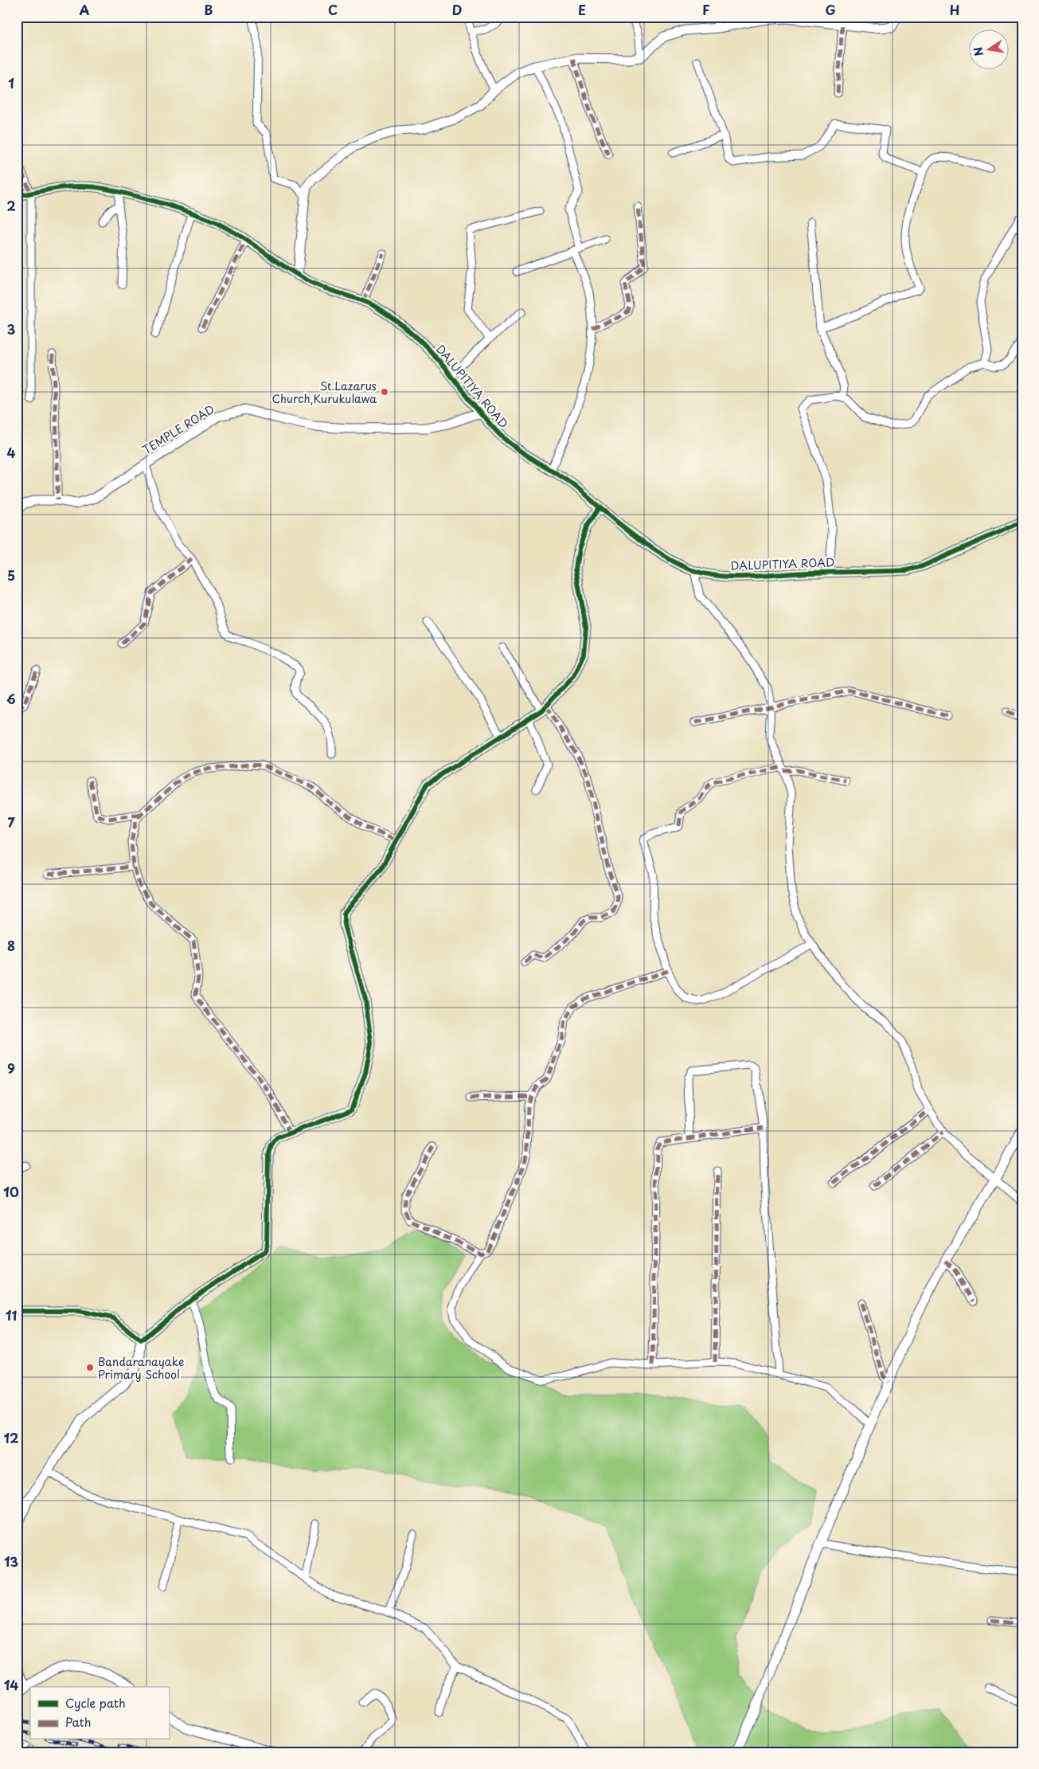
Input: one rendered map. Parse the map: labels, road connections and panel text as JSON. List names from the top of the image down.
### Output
{
  "streets": {
    "street": ["DALUPITIYA ROAD", "TEMPLE ROAD"]
  },
  "crossings": [
    ["DALUPITIYA ROAD", "TEMPLE ROAD"]
  ],
  "places": ["St.Lazarus Church,Kurukulawa", "Bandaranayake Primary School"],
  "legend": ["Cycle path", "Path"],
  "north": "left",
  "grid": {
    "columns": [
      "A",
      "B",
      "C",
      "D",
      "E",
      "F",
      "G",
      "H"
    ],
    "rows": [
      "1",
      "2",
      "3",
      "4",
      "5",
      "6",
      "7",
      "8",
      "9",
      "10",
      "11",
      "12",
      "13",
      "14"
    ]
  }
}
